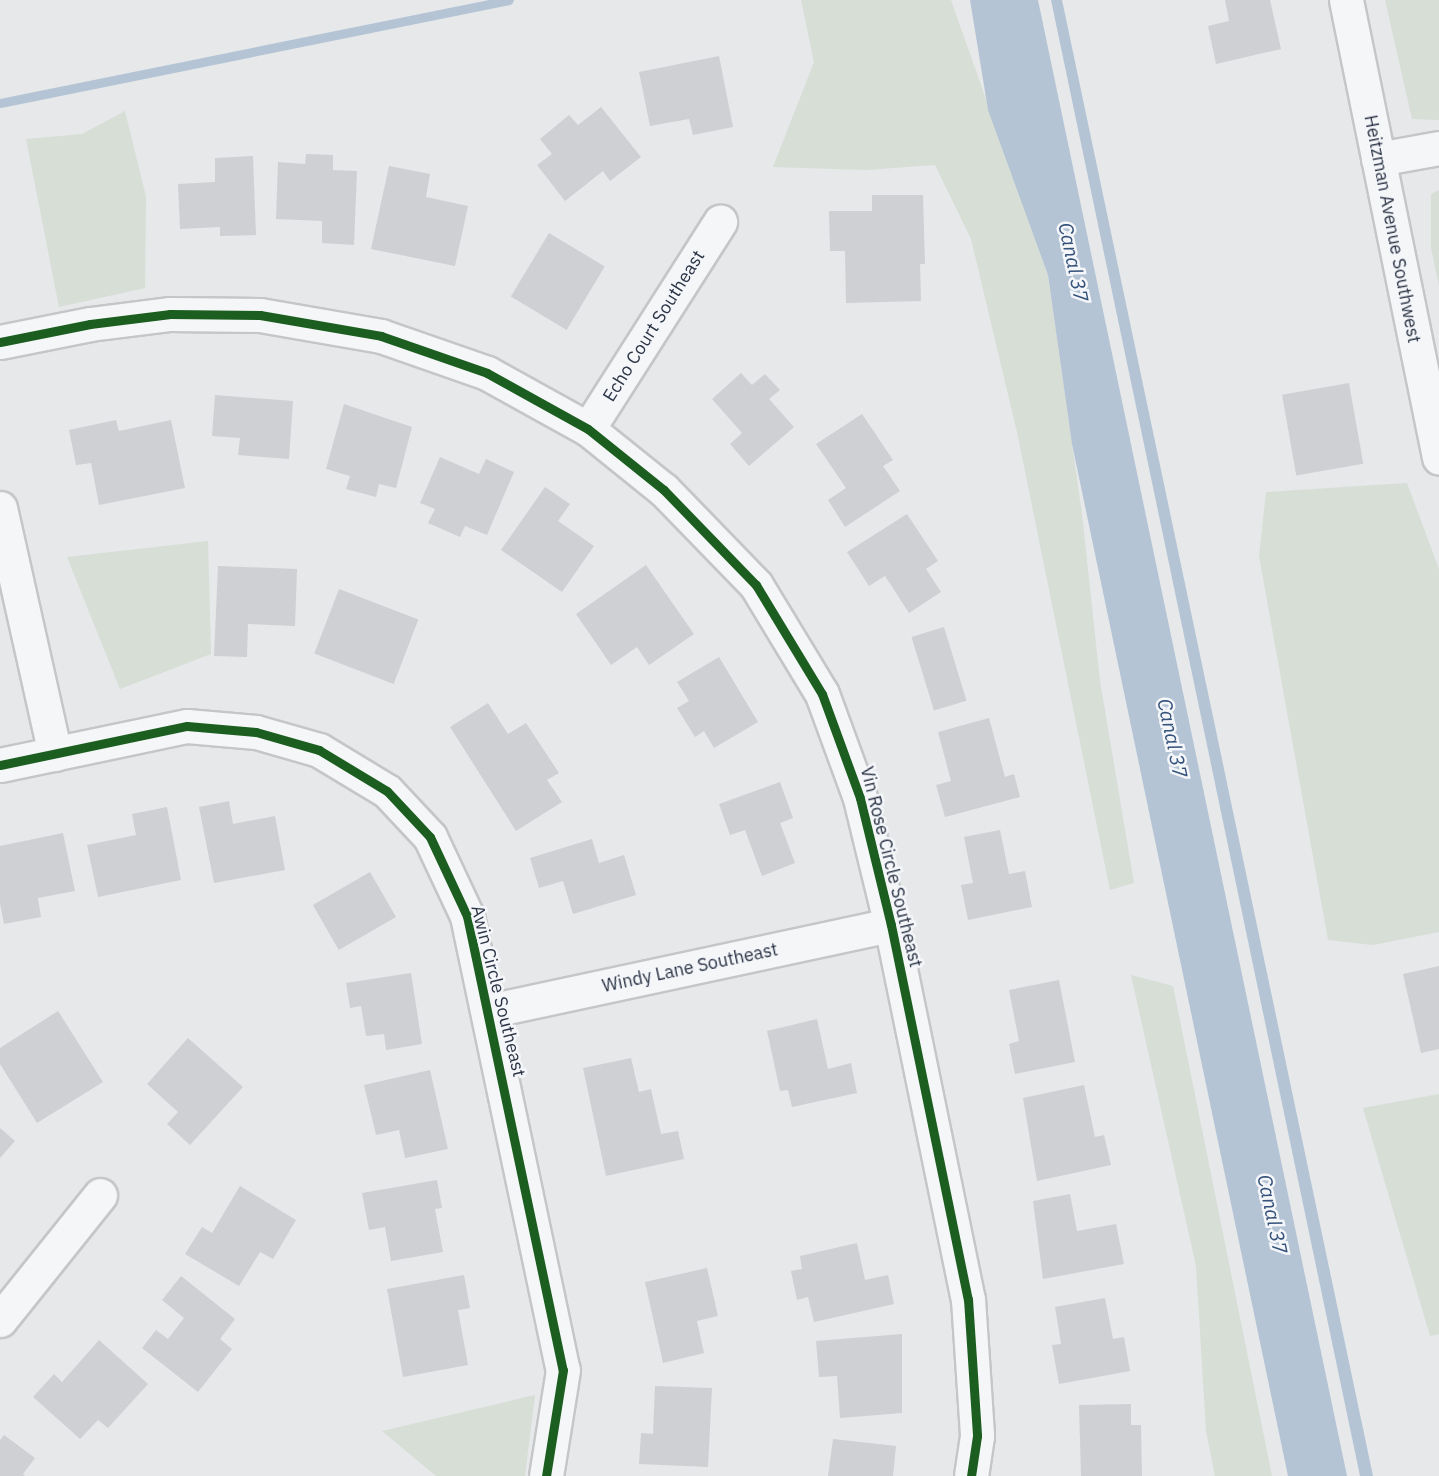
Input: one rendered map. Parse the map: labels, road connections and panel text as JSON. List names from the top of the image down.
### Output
{
  "streets": {
    "street": [
      "Heitzman Avenue Southwest",
      "Echo Court Southeast",
      "Vin Rose Circle Southeast",
      "Windy Lane Southeast",
      "Awin Circle Southeast"
    ]
  },
  "crossings": [
    ["Echo Court Southeast", "Vin Rose Circle Southeast"],
    ["Vin Rose Circle Southeast", "Windy Lane Southeast"],
    ["Windy Lane Southeast", "Awin Circle Southeast"]
  ],
  "water": ["Canal 37"]
}
